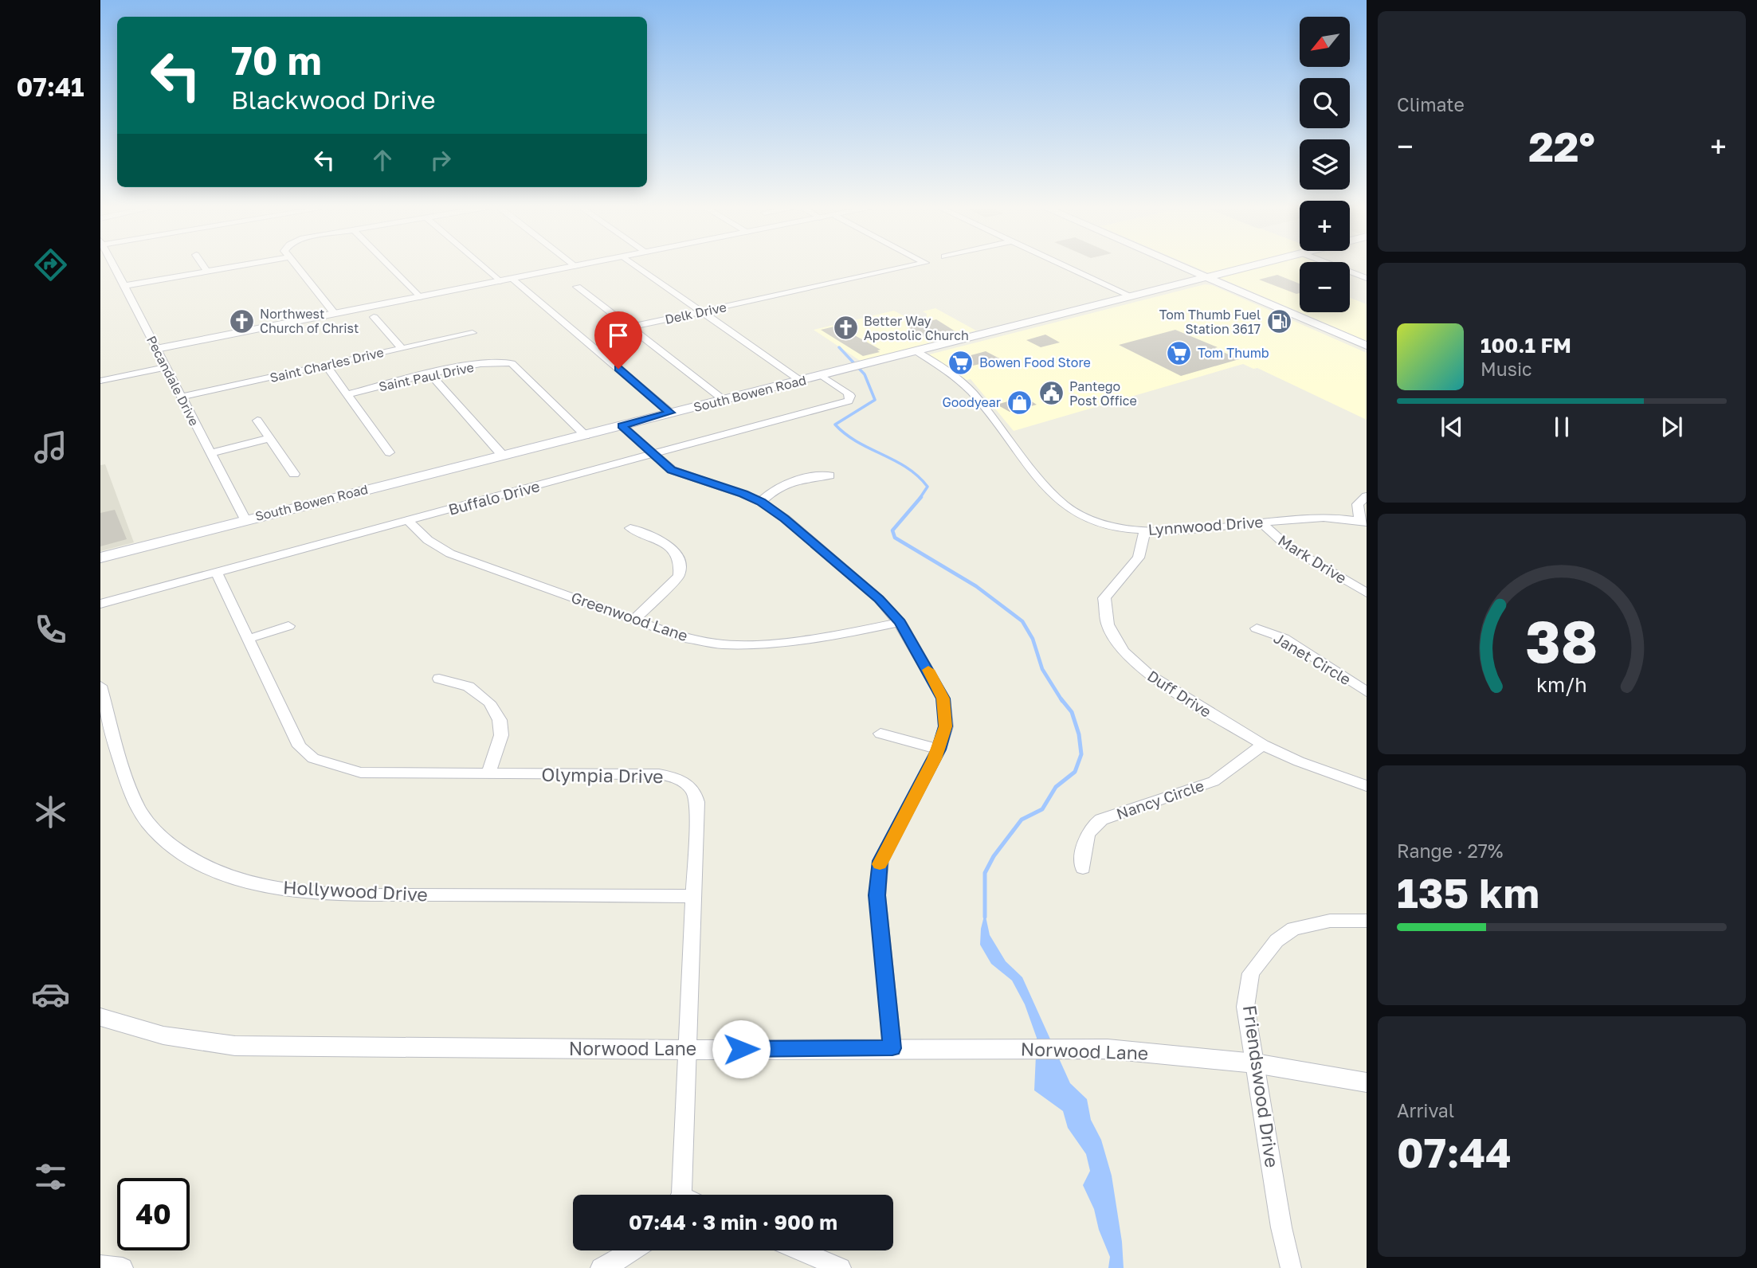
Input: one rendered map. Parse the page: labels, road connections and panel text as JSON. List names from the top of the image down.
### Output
{
  "streets": {
    "main road": ["South Bowen Road"],
    "street": [
      "Delk Drive",
      "Saint Charles Drive",
      "Saint Paul Drive",
      "Pecandale Drive",
      "Buffalo Drive",
      "Lynnwood Drive",
      "Mark Drive",
      "Greenwood Lane",
      "Janet Circle",
      "Duff Drive",
      "Olympia Drive",
      "Nancy Circle",
      "Hollywood Drive",
      "Norwood Lane",
      "Friendswood Drive"
    ]
  },
  "crossings": [
    ["Saint Charles Drive", "Pecandale Drive"],
    ["Saint Paul Drive", "South Bowen Road"],
    ["Pecandale Drive", "South Bowen Road"],
    ["South Bowen Road", "Buffalo Drive"],
    ["South Bowen Road", "Lynnwood Drive"],
    ["Buffalo Drive", "Greenwood Lane"],
    ["Buffalo Drive", "Olympia Drive"],
    ["Lynnwood Drive", "Mark Drive"],
    ["Lynnwood Drive", "Duff Drive"],
    ["Duff Drive", "Nancy Circle"],
    ["Olympia Drive", "Hollywood Drive"],
    ["Olympia Drive", "Norwood Lane"],
    ["Norwood Lane", "Friendswood Drive"]
  ],
  "places": {
    "church": ["Northwest Church of Christ", "Better Way Apostolic Church"],
    "fuel station": ["Tom Thumb Fuel Station 3617"],
    "supermarket": ["Tom Thumb", "Bowen Food Store"],
    "public building": ["Pantego Post Office"],
    "shop": ["Goodyear"]
  },
  "north": "bottom left",
  "page": {
    "tabs": "07:41",
    "tile": [
      "Climate",
      ["Range · 27%", "135 km"],
      ["Arrival", "07:44"]
    ],
    "map_buttons": ["+", "−"],
    "turn": ["70 m", "Blackwood Drive"],
    "heat": ["−", "22°", "+"],
    "song": ["100.1 FM", "Music"],
    "limit": "40",
    "trip": "07:44 · 3 min · 900 m",
    "gauge": ["38", "km/h"]
  }
}
